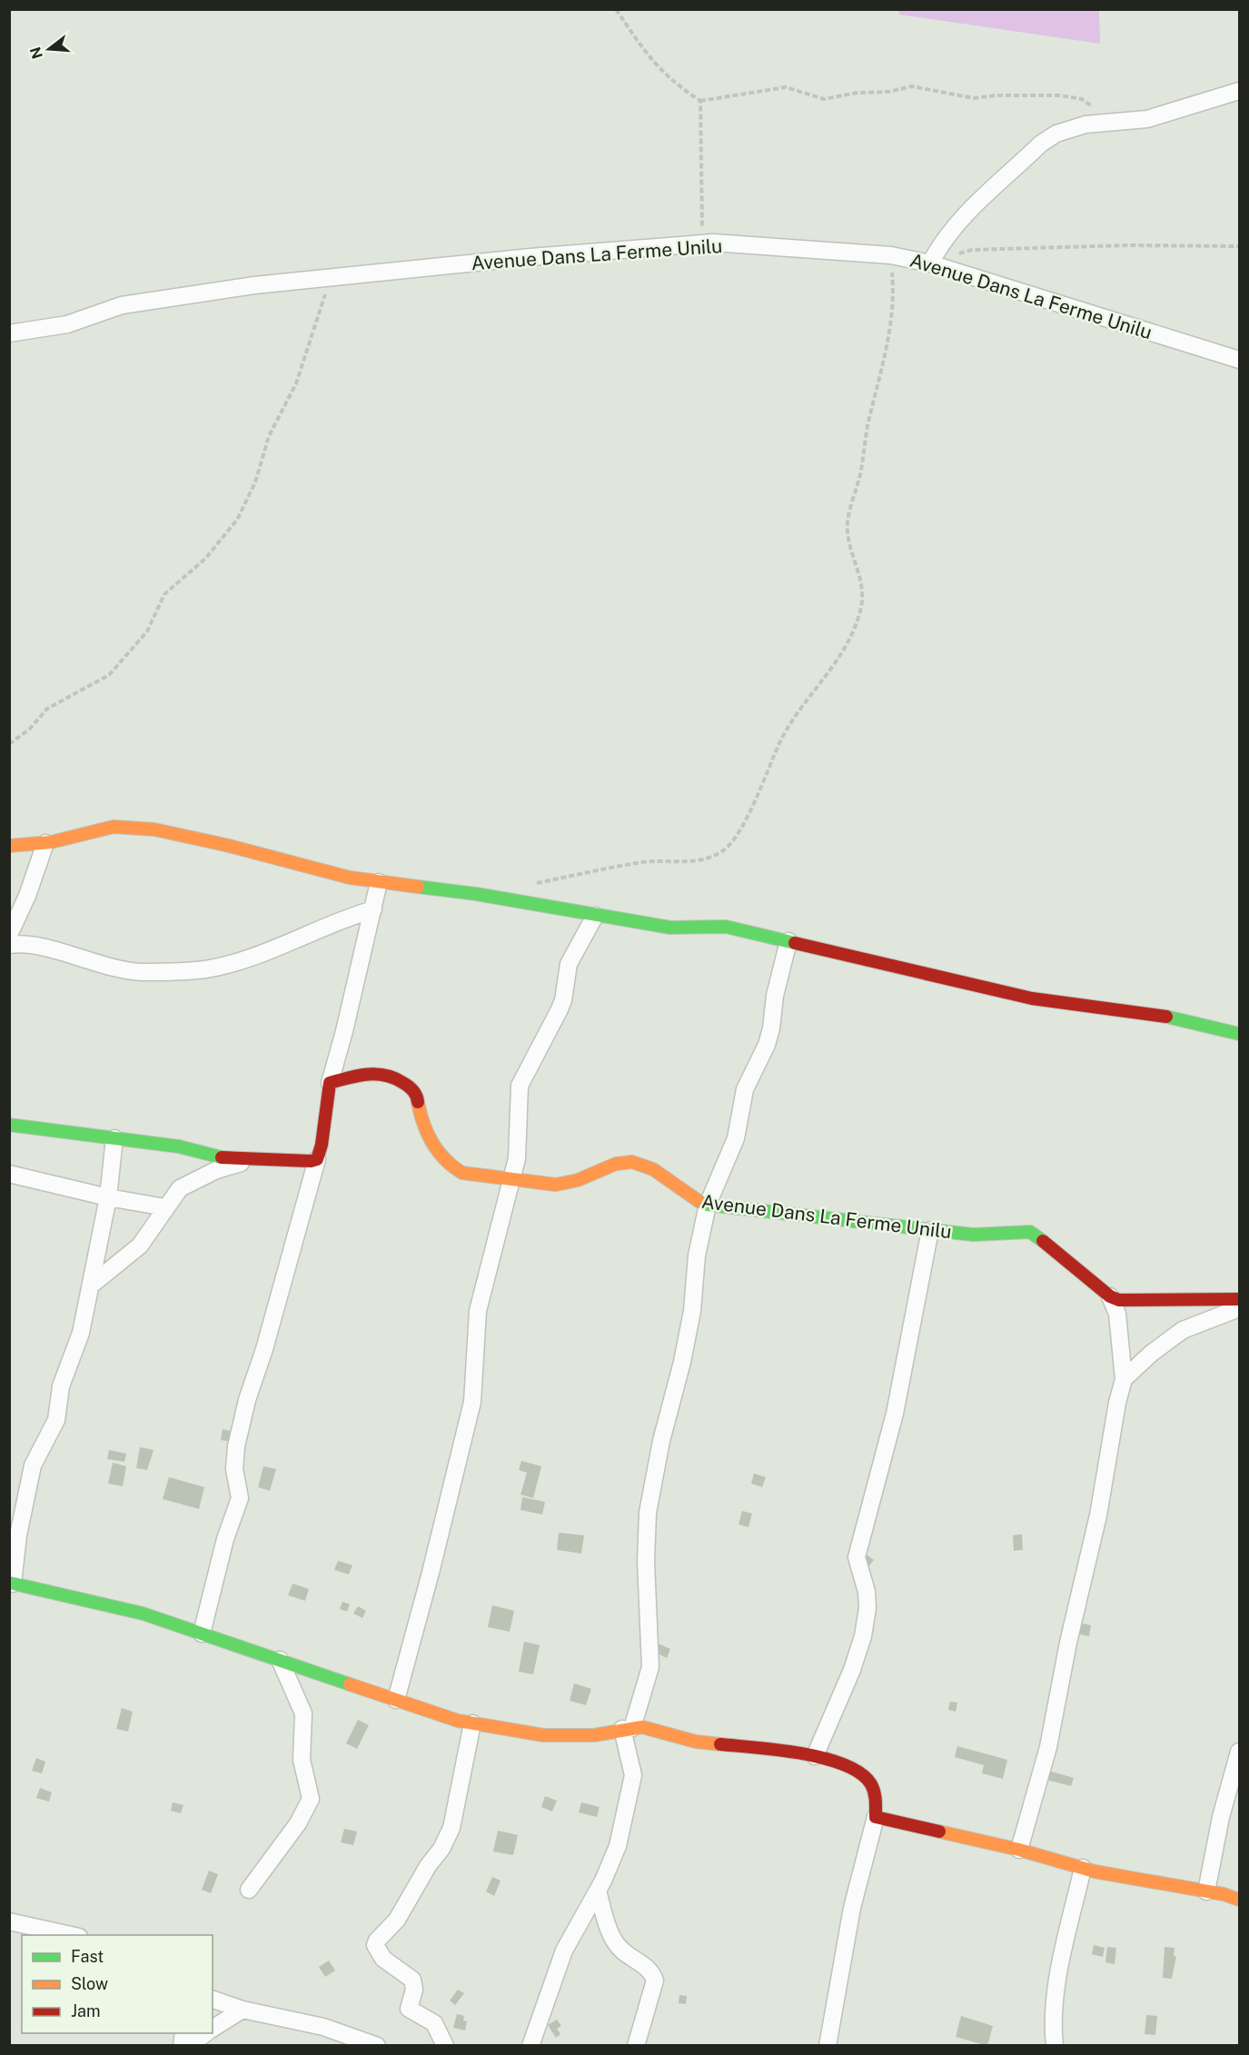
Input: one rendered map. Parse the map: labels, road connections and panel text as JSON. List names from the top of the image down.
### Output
{
  "streets": {
    "street": ["Avenue Dans La Ferme Unilu"]
  },
  "legend": ["Fast", "Slow", "Jam"],
  "north": "left"
}
